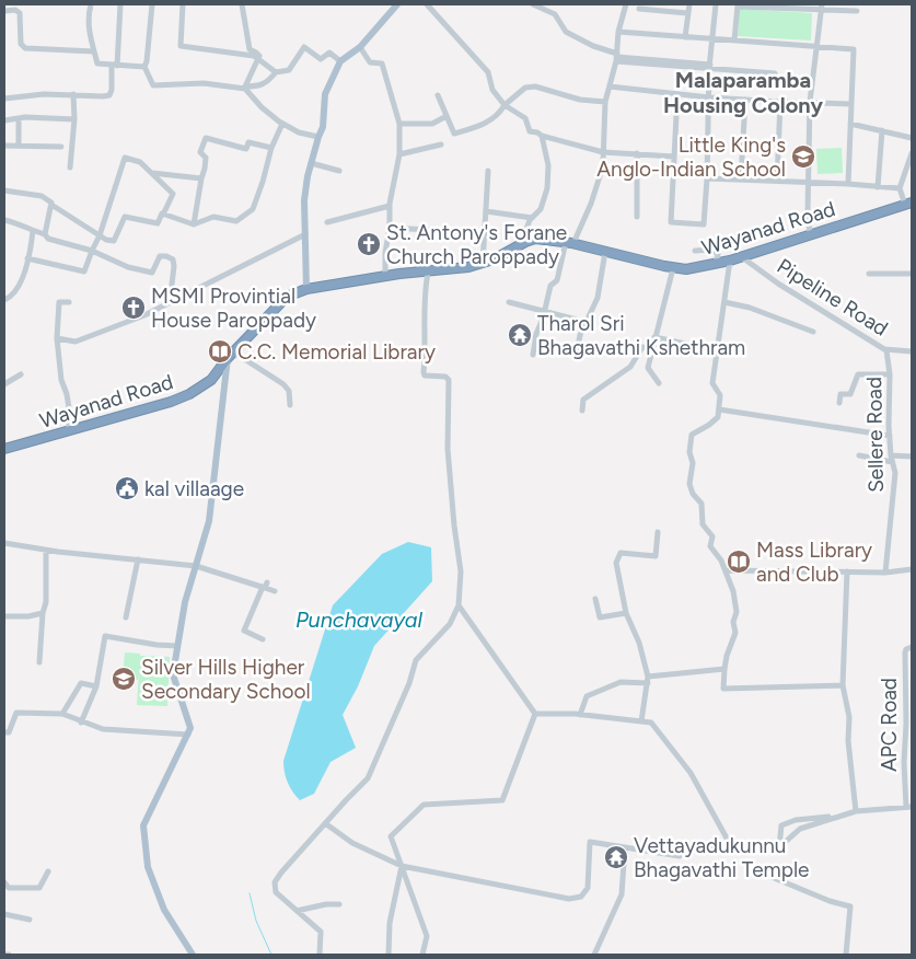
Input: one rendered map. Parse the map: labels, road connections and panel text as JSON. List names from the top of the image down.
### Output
{
  "streets": {
    "highway": ["Wayanad Road"],
    "street": ["Pipeline Road", "Sellere Road", "APC Road"]
  },
  "crossings": [
    ["Wayanad Road", "Pipeline Road"],
    ["Pipeline Road", "Sellere Road"]
  ],
  "districts": ["Malaparamba Housing Colony"],
  "water": ["Punchavayal"],
  "places": {
    "school or university": ["Little King's Anglo-Indian School", "Silver Hills Higher Secondary School"],
    "church": ["St. Antony's Forane Church Paroppady", "MSMI Provintial House Paroppady"],
    "temple": ["Tharol Sri Bhagavathi Kshethram", "Vettayadukunnu Bhagavathi Temple"],
    "library": ["C.C. Memorial Library", "Mass Library and Club"],
    "public building": ["kal villaage"]
  }
}
